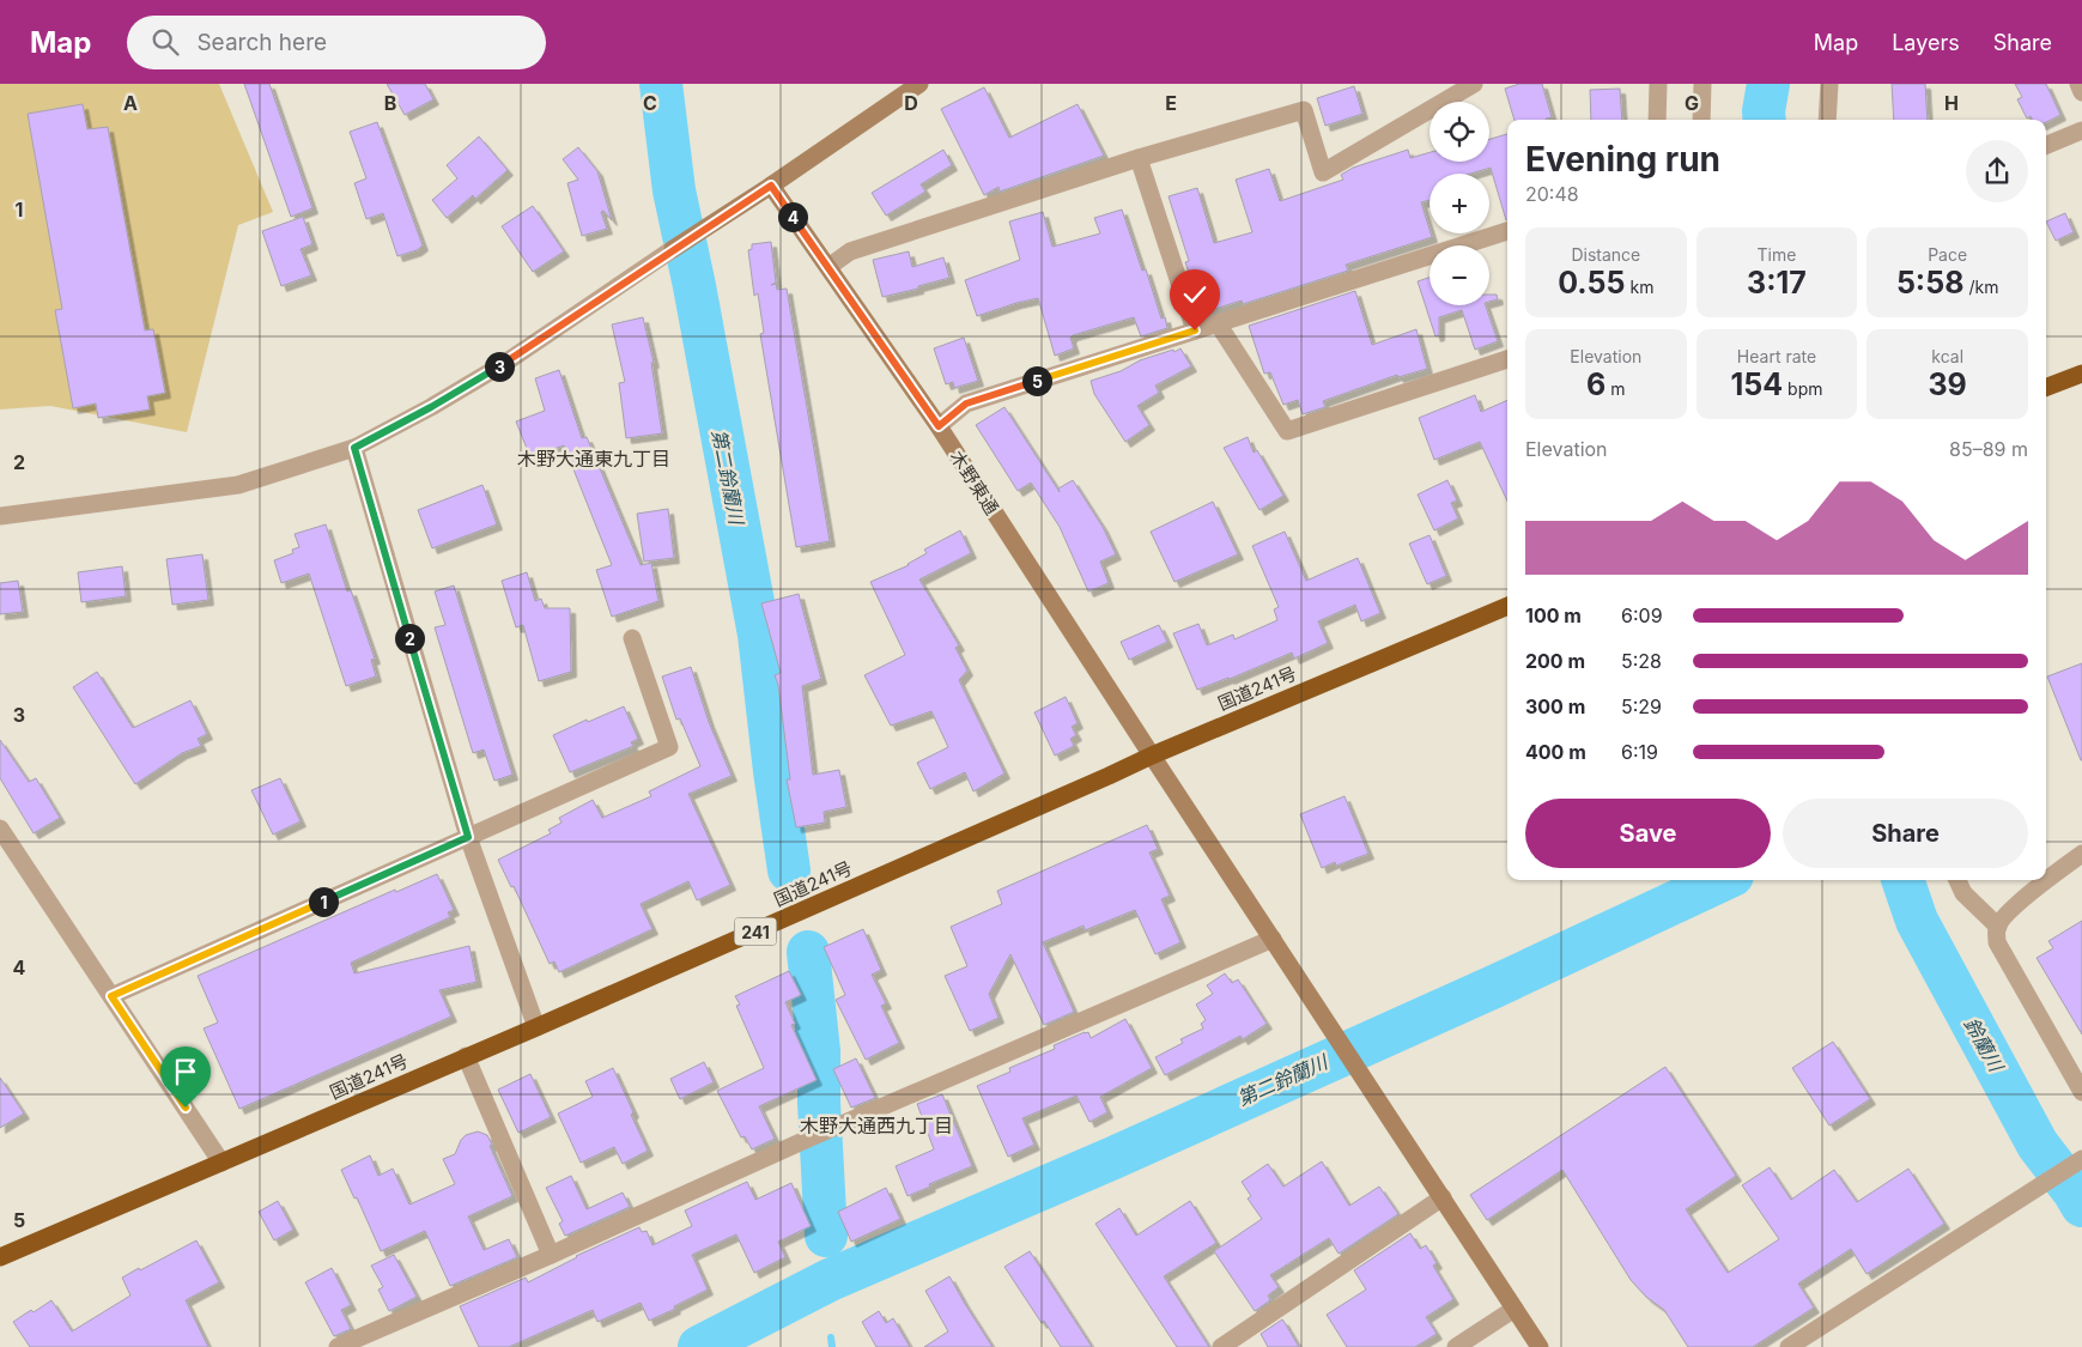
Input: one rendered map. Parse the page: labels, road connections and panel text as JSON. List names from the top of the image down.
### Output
{
  "streets": {
    "highway": ["国道241号", "241"],
    "street": ["木野東通"]
  },
  "crossings": [
    ["木野東通", "国道241号"]
  ],
  "districts": ["木野大通東九丁目", "木野大通西九丁目"],
  "water": ["第二鈴蘭川", "鈴蘭川"],
  "page": {
    "header": "Map",
    "search": "Search here",
    "nav": ["Map", "Layers", "Share"],
    "map_buttons": ["+", "−"],
    "heading": ["Evening run", "20:48"],
    "pins": [
      "4",
      "3",
      "5",
      "2",
      "1"
    ],
    "stats": [
      ["Distance", "0.55 km"],
      ["Time", "3:17"],
      ["Pace", "5:58 /km"],
      ["Elevation", "6 m"],
      ["Heart rate", "154 bpm"],
      ["kcal", "39"]
    ],
    "chart": ["Elevation", "85–89 m"],
    "list": [
      {
        "name": "100 m",
        "note": "6:09"
      },
      {
        "name": "200 m",
        "note": "5:28"
      },
      {
        "name": "300 m",
        "note": "5:29"
      },
      {
        "name": "400 m",
        "note": "6:19"
      }
    ],
    "buttons": ["Save", "Share"]
  },
  "grid": {
    "columns": [
      "A",
      "B",
      "C",
      "D",
      "E",
      "G",
      "H"
    ],
    "rows": [
      "1",
      "2",
      "3",
      "4",
      "5"
    ]
  }
}
